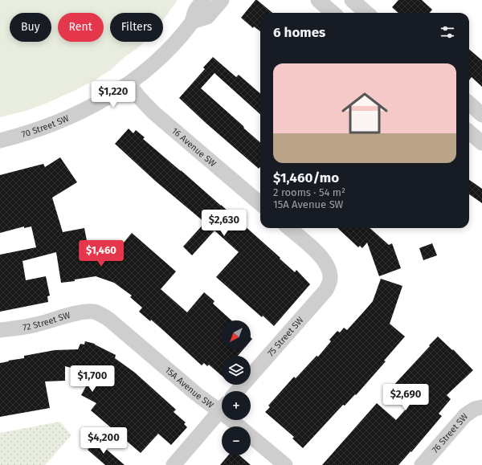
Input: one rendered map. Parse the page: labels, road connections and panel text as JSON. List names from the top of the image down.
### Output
{
  "streets": {
    "street": [
      "70 Street SW",
      "16 Avenue SW",
      "72 Street SW",
      "75 Street SW",
      "15A Avenue SW",
      "76 Street SW"
    ]
  },
  "crossings": [
    ["70 Street SW", "16 Avenue SW"],
    ["72 Street SW", "15A Avenue SW"]
  ],
  "north": "bottom left",
  "page": {
    "chip": ["Buy", "Rent", "Filters"],
    "heading": "6 homes",
    "list": [
      {
        "name": "$1,460/mo",
        "note": "2 rooms · 54 m² · 15A Avenue SW"
      }
    ],
    "price": [
      "$1,220",
      "$2,630",
      "$1,460",
      "$1,700",
      "$2,690",
      "$4,200"
    ],
    "map_buttons": ["+", "−"]
  }
}
